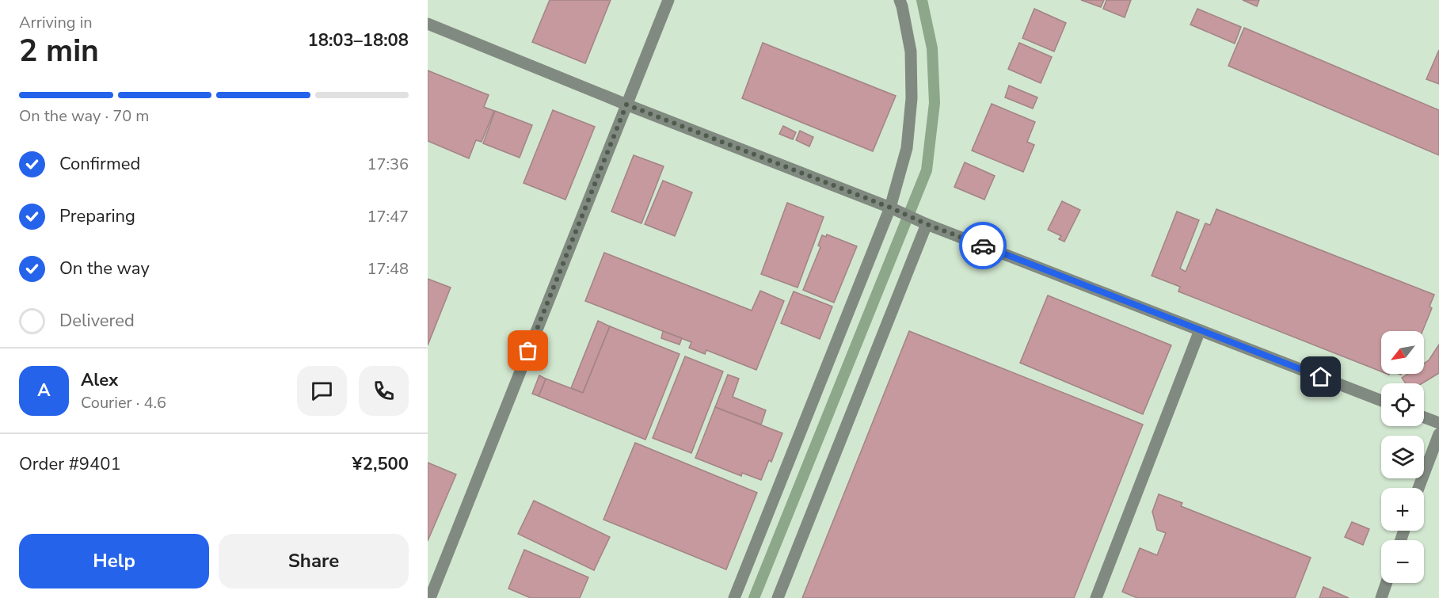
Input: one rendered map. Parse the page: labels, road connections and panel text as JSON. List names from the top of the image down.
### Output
{
  "north": "bottom left",
  "page": {
    "heading": ["2 min", "Arriving in", "18:03–18:08"],
    "panel": [
      "Alex",
      "Courier · 4.6",
      "Order #9401",
      "¥2,500"
    ],
    "bar": "On the way · 70 m",
    "list": [
      ["Confirmed", "17:36"],
      ["Preparing", "17:47"],
      ["On the way", "17:48"],
      "Delivered"
    ],
    "map_buttons": ["+", "−"],
    "round": "A",
    "buttons": ["Help", "Share"]
  }
}
